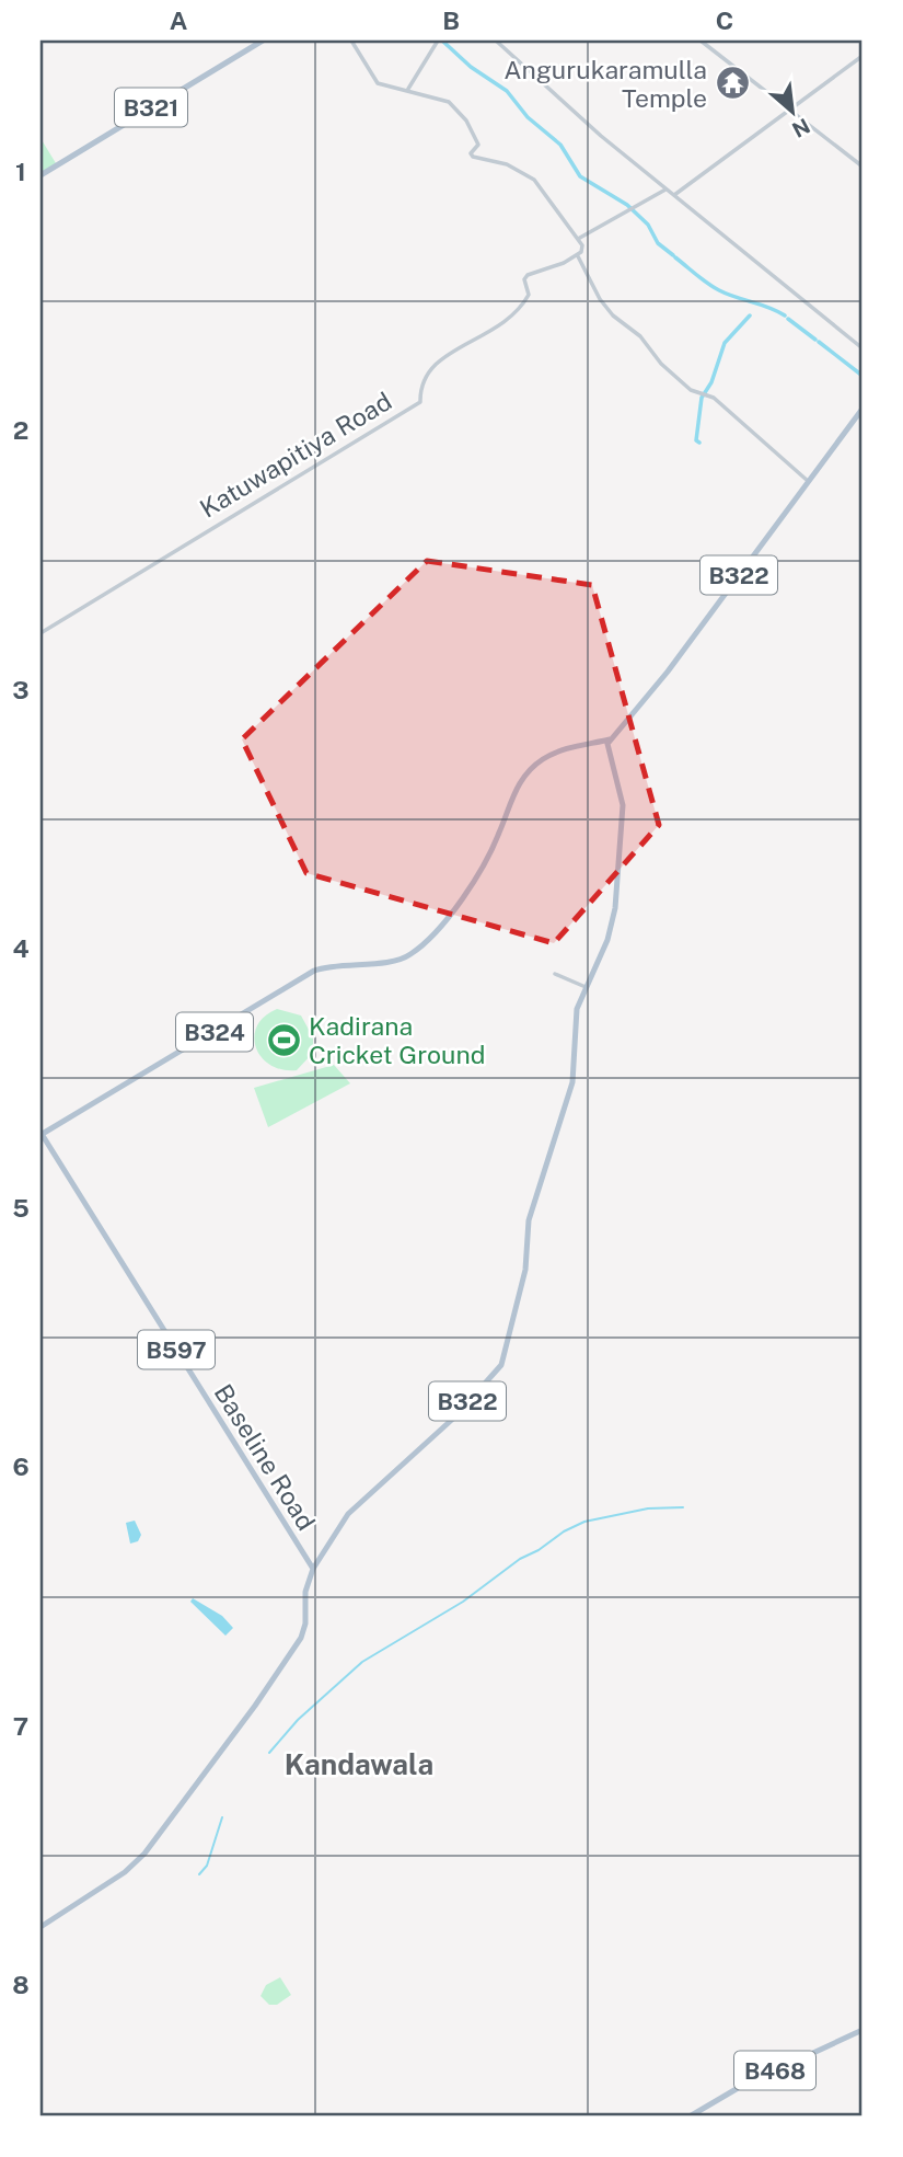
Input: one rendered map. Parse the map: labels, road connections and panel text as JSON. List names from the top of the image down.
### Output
{
  "streets": {
    "main road": [
      "B321",
      "B322",
      "B324",
      "B597",
      "Baseline Road",
      "B468"
    ],
    "street": ["Katuwapitiya Road"]
  },
  "crossings": [
    ["B322", "B324"],
    ["B322", "Baseline Road"],
    ["B324", "Baseline Road"]
  ],
  "districts": ["Kandawala"],
  "places": {
    "temple": ["Angurukaramulla Temple"],
    "sports": ["Kadirana Cricket Ground"]
  },
  "north": "bottom right",
  "grid": {
    "columns": ["A", "B", "C"],
    "rows": [
      "1",
      "2",
      "3",
      "4",
      "5",
      "6",
      "7",
      "8"
    ]
  }
}
